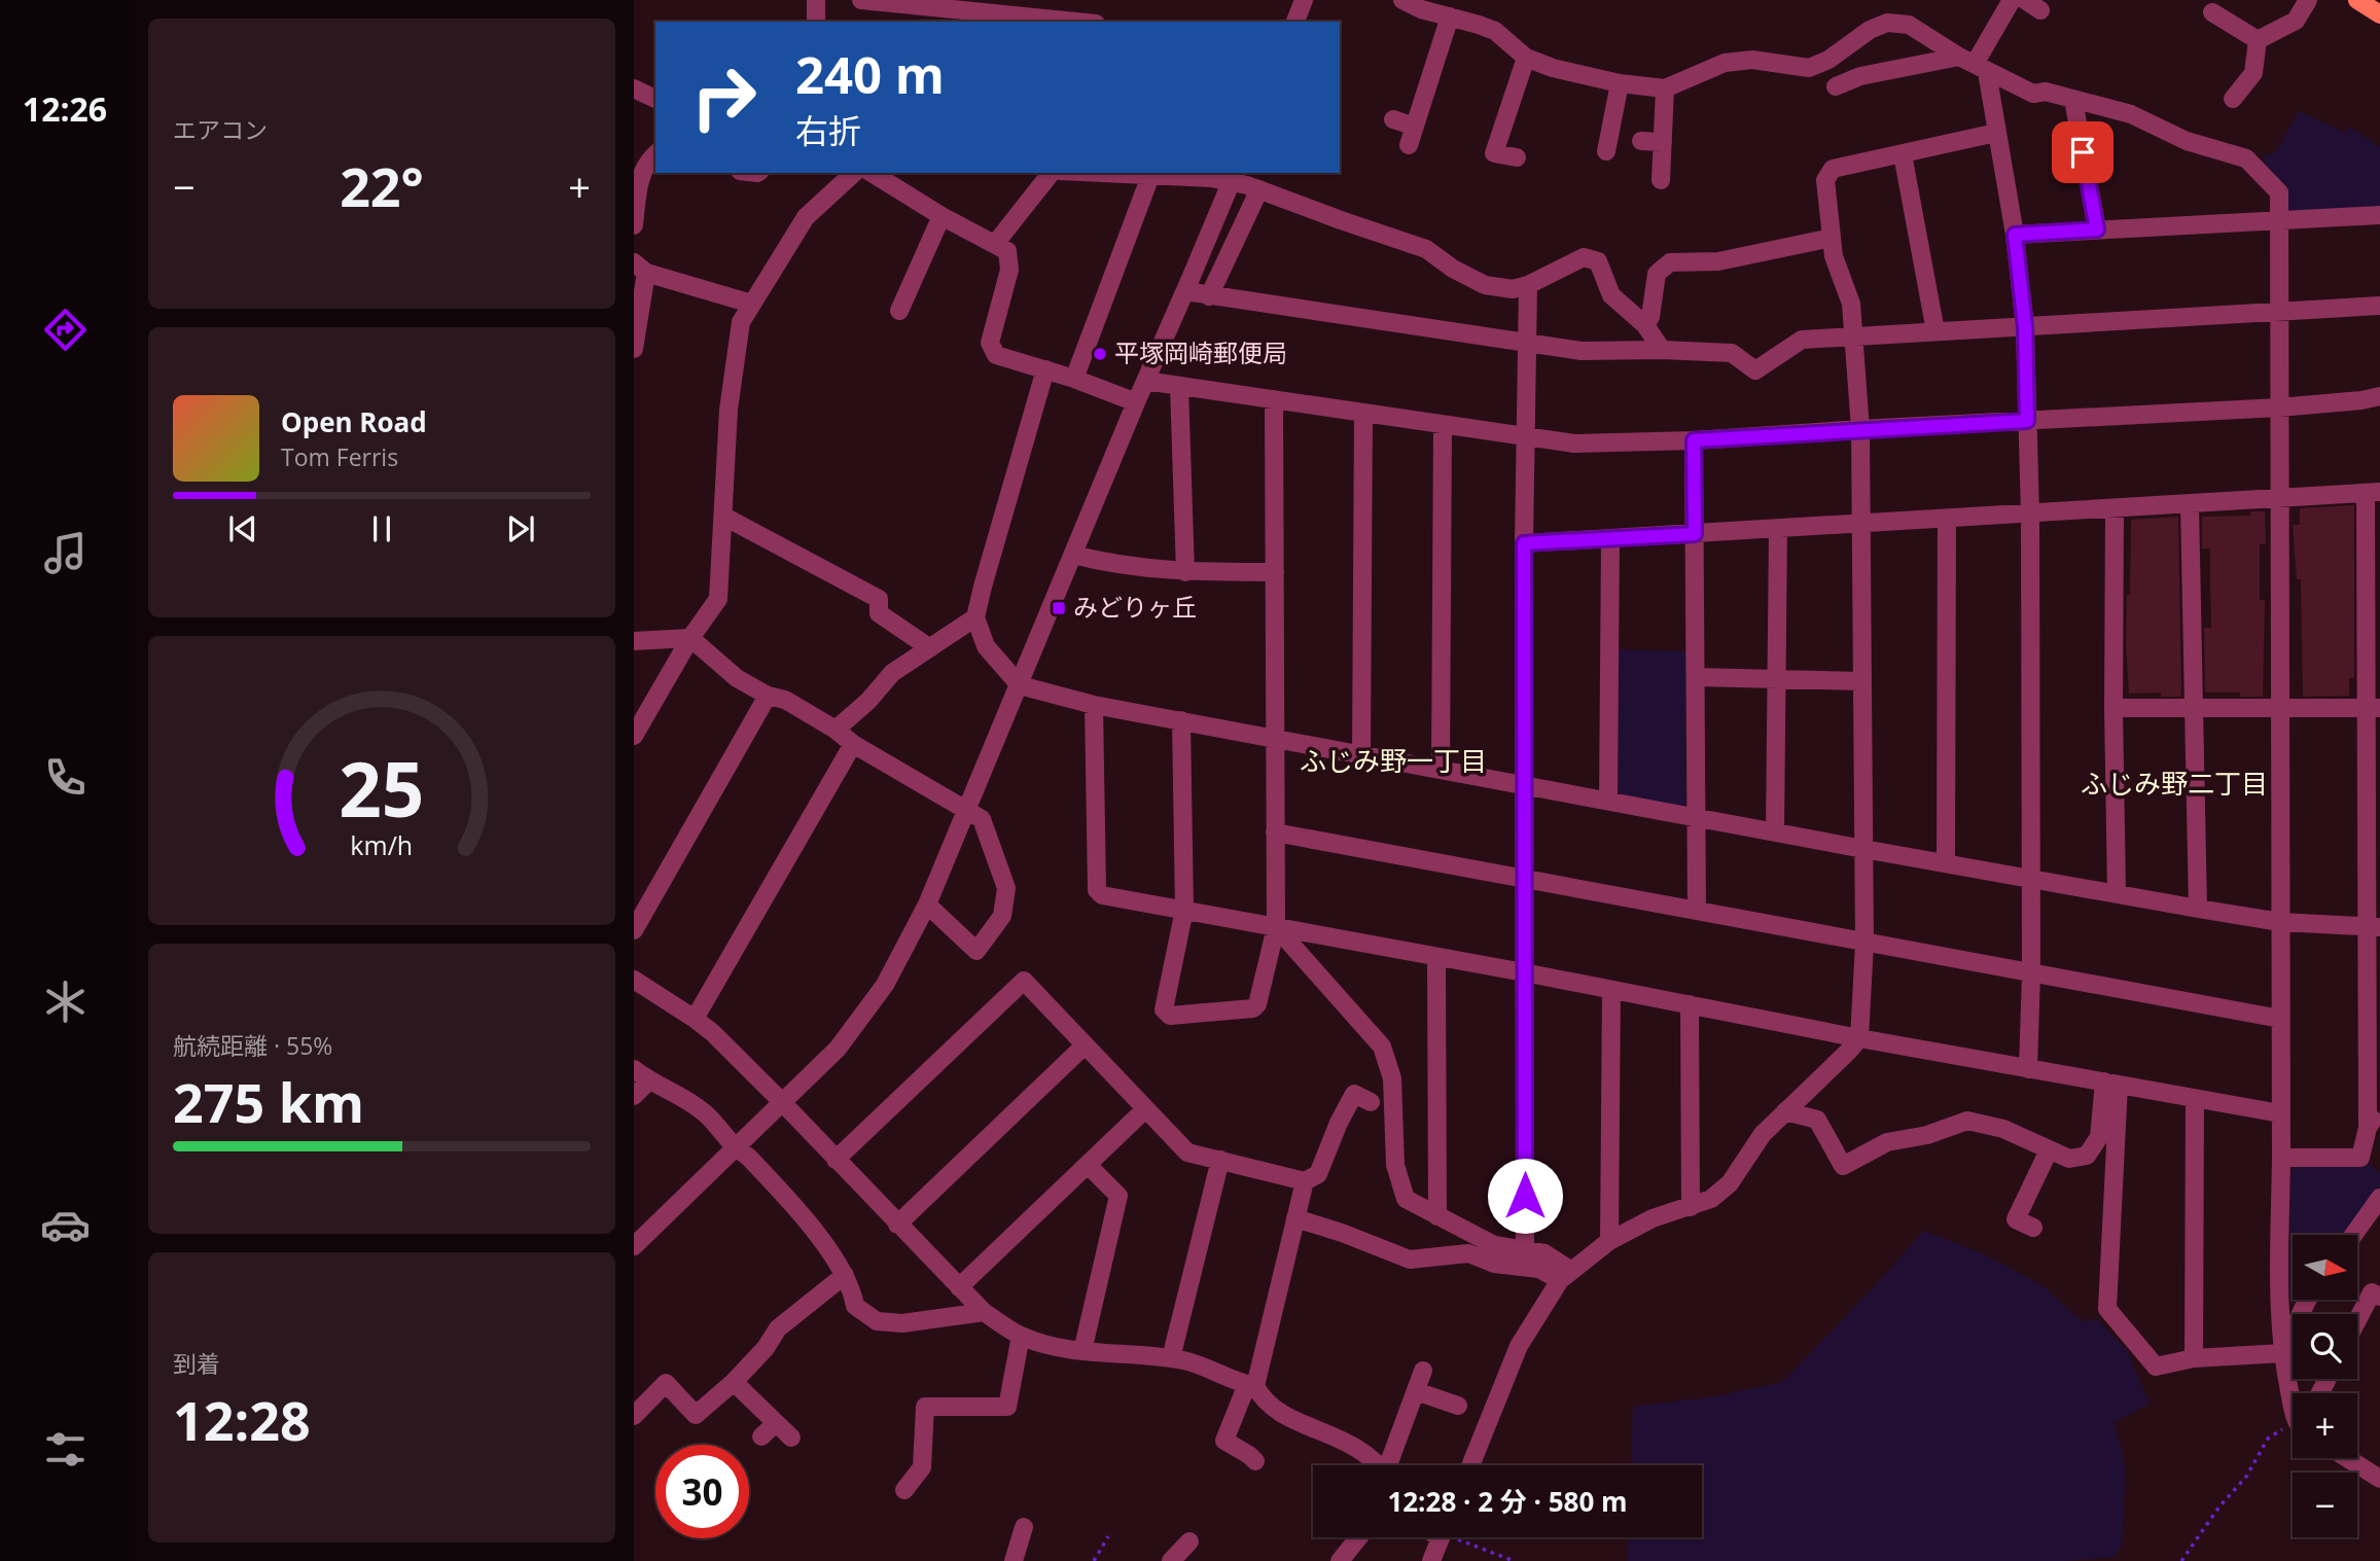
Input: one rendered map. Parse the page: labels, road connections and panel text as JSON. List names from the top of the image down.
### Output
{
  "districts": ["ふじみ野一丁目", "ふじみ野二丁目"],
  "places": {
    "other": ["平塚岡崎郵便局"],
    "transit": ["みどりヶ丘"]
  },
  "north": "right",
  "page": {
    "tabs": "12:26",
    "tile": [
      "エアコン",
      ["航続距離 · 55%", "275 km"],
      ["到着", "12:28"]
    ],
    "turn": ["240 m", "右折"],
    "heat": ["−", "22°", "+"],
    "song": ["Open Road", "Tom Ferris"],
    "map_buttons": ["+", "−"],
    "limit": "30",
    "trip": "12:28 · 2 分 · 580 m",
    "gauge": ["25", "km/h"]
  }
}
